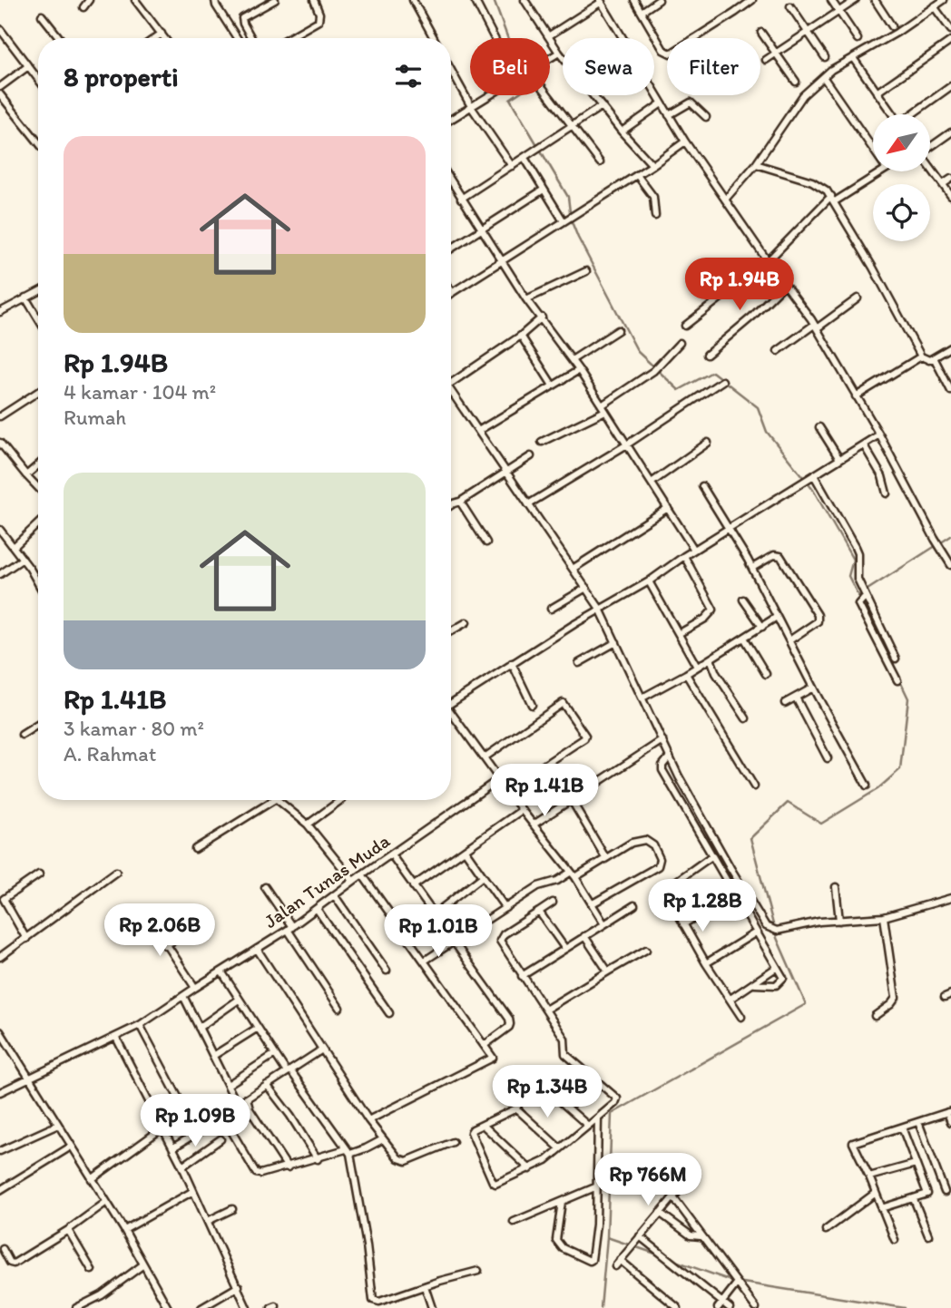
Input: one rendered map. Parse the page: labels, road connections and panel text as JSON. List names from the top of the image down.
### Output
{
  "streets": {
    "street": ["Jalan Tunas Muda"]
  },
  "north": "bottom left",
  "page": {
    "chip": ["Beli", "Sewa", "Filter"],
    "heading": "8 properti",
    "list": [
      {
        "name": "Rp 1.94B",
        "note": "4 kamar · 104 m² · Rumah"
      },
      {
        "name": "Rp 1.41B",
        "note": "3 kamar · 80 m² · A. Rahmat"
      }
    ],
    "price": [
      "Rp 1.94B",
      "Rp 1.41B",
      "Rp 1.28B",
      "Rp 2.06B",
      "Rp 1.01B",
      "Rp 1.34B",
      "Rp 1.09B",
      "Rp 766M"
    ]
  }
}
